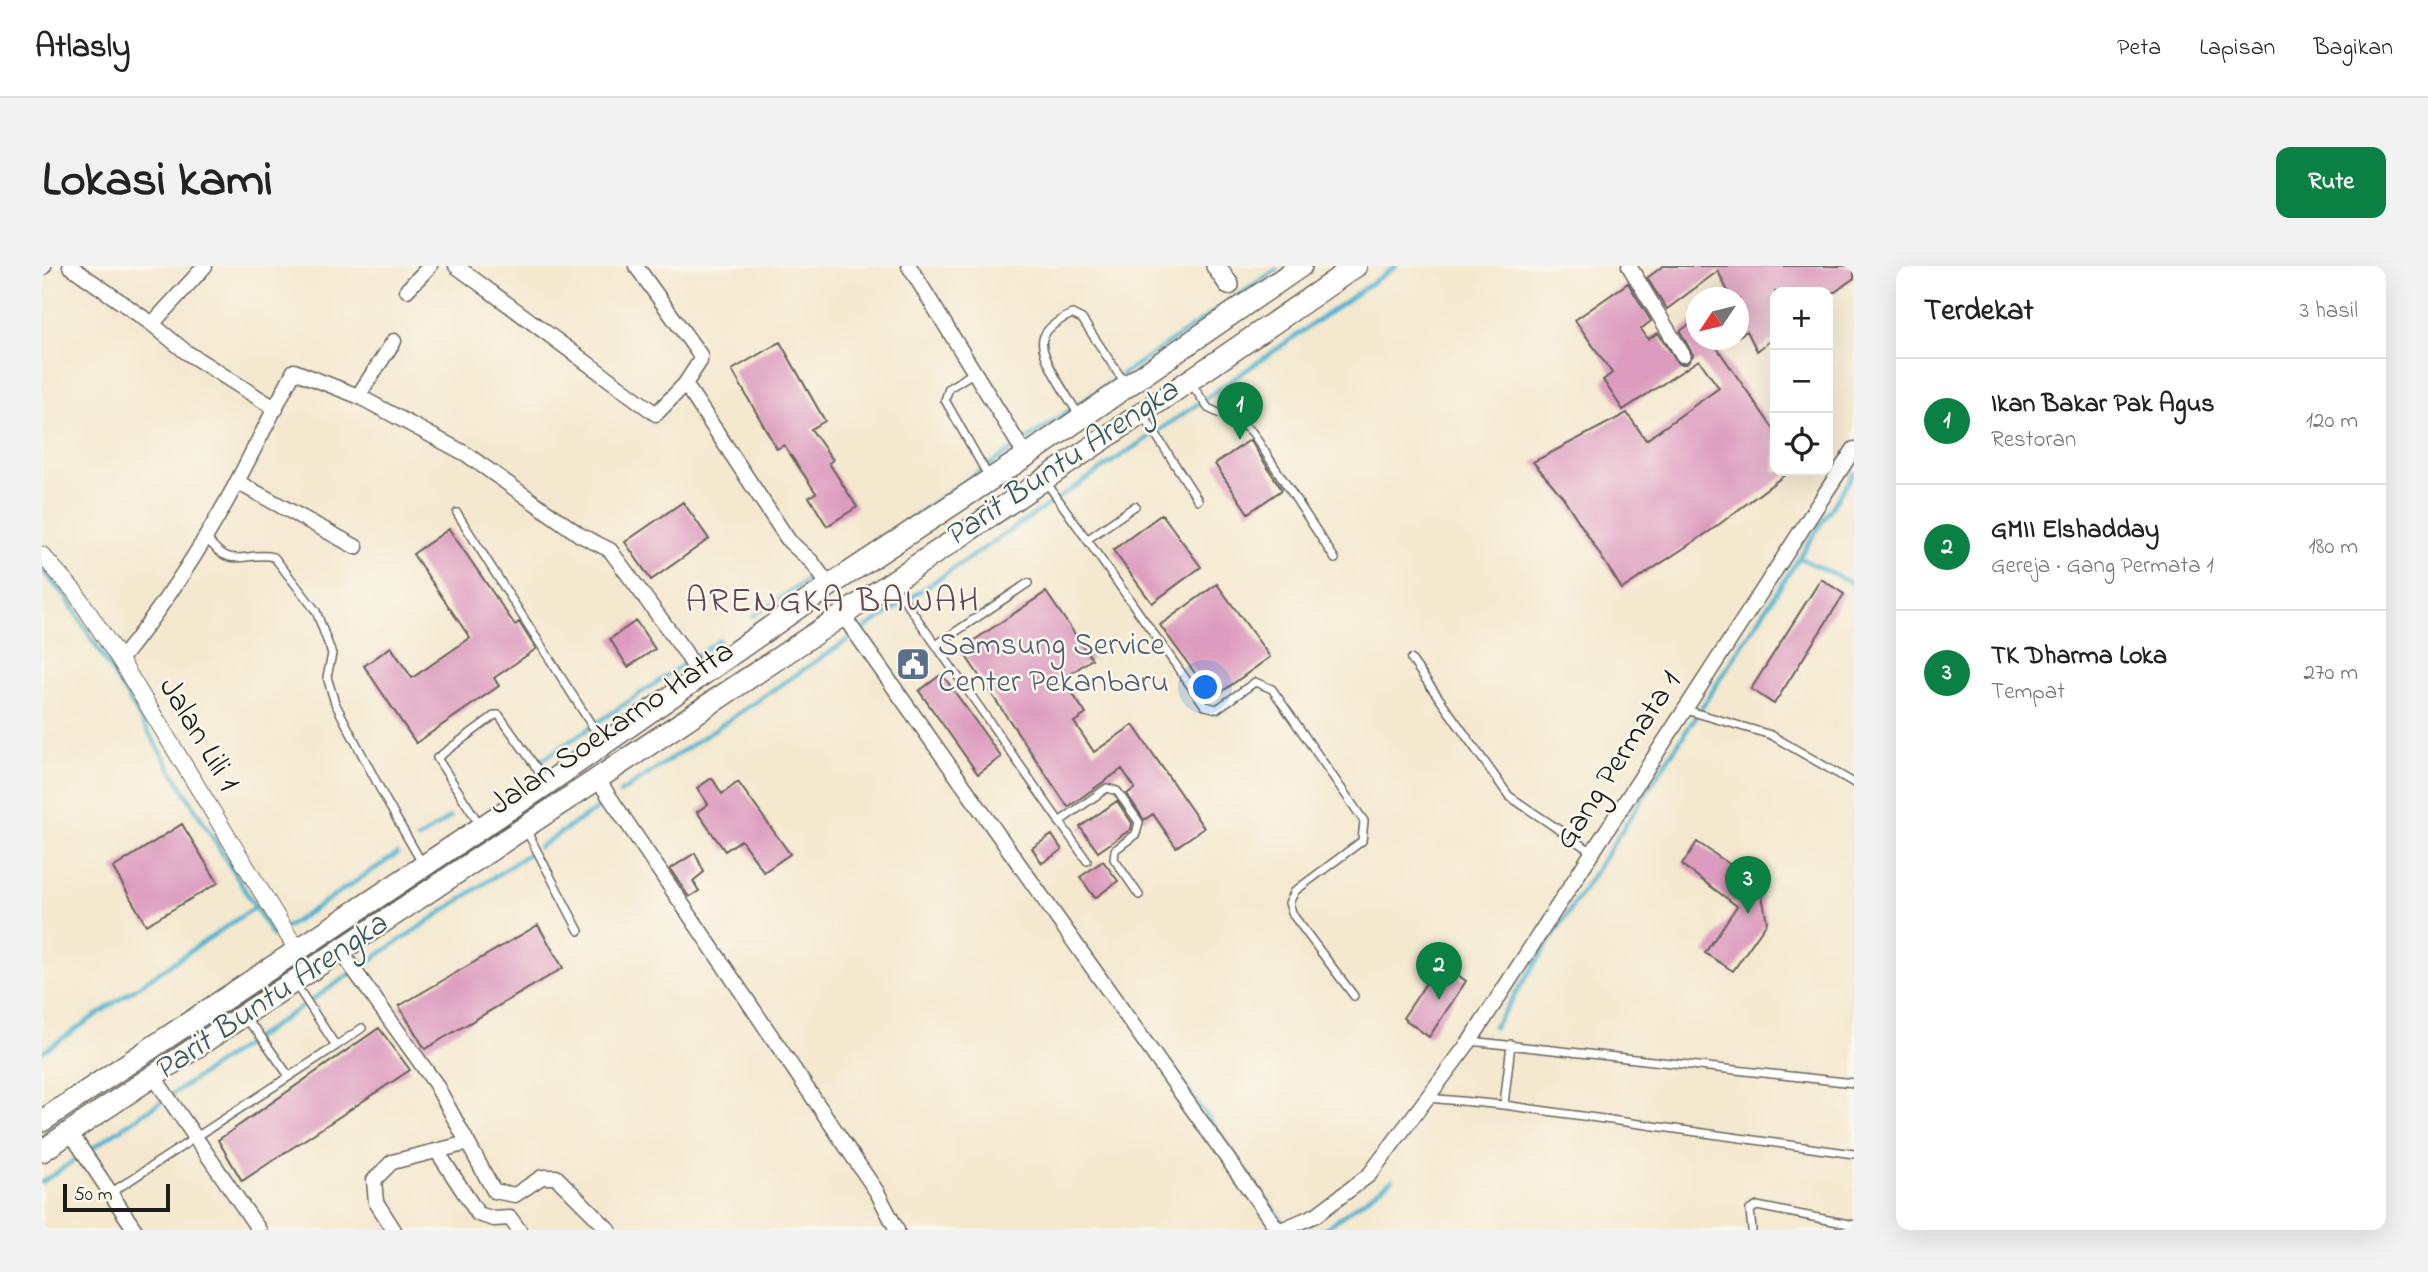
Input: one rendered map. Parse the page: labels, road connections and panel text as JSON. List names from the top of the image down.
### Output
{
  "streets": {
    "main road": ["Jalan Soekarno Hatta"],
    "street": ["Jalan Lili 1", "Gang Permata 1"]
  },
  "crossings": [
    ["Jalan Soekarno Hatta", "Jalan Lili 1"]
  ],
  "districts": ["ARENGKA BAWAH"],
  "water": ["Parit Buntu Arengka"],
  "places": {
    "public building": ["Samsung Service Center Pekanbaru"]
  },
  "scale_bar": "50 m",
  "north": "bottom left",
  "page": {
    "header": "Atlasly",
    "nav": ["Peta", "Lapisan", "Bagikan"],
    "title": "Lokasi kami",
    "buttons": "Rute",
    "heading": ["Terdekat", "3 hasil"],
    "map_buttons": ["+", "−"],
    "list": [
      {
        "mark": "1",
        "name": "Ikan Bakar Pak Agus",
        "note": "Restoran",
        "value": "120 m"
      },
      {
        "mark": "2",
        "name": "GMII Elshadday",
        "note": "Gereja · Gang Permata 1",
        "value": "180 m"
      },
      {
        "mark": "3",
        "name": "TK Dharma Loka",
        "note": "Tempat",
        "value": "270 m"
      }
    ],
    "pins": ["1", "3", "2"],
    "scale": "50 m"
  }
}
